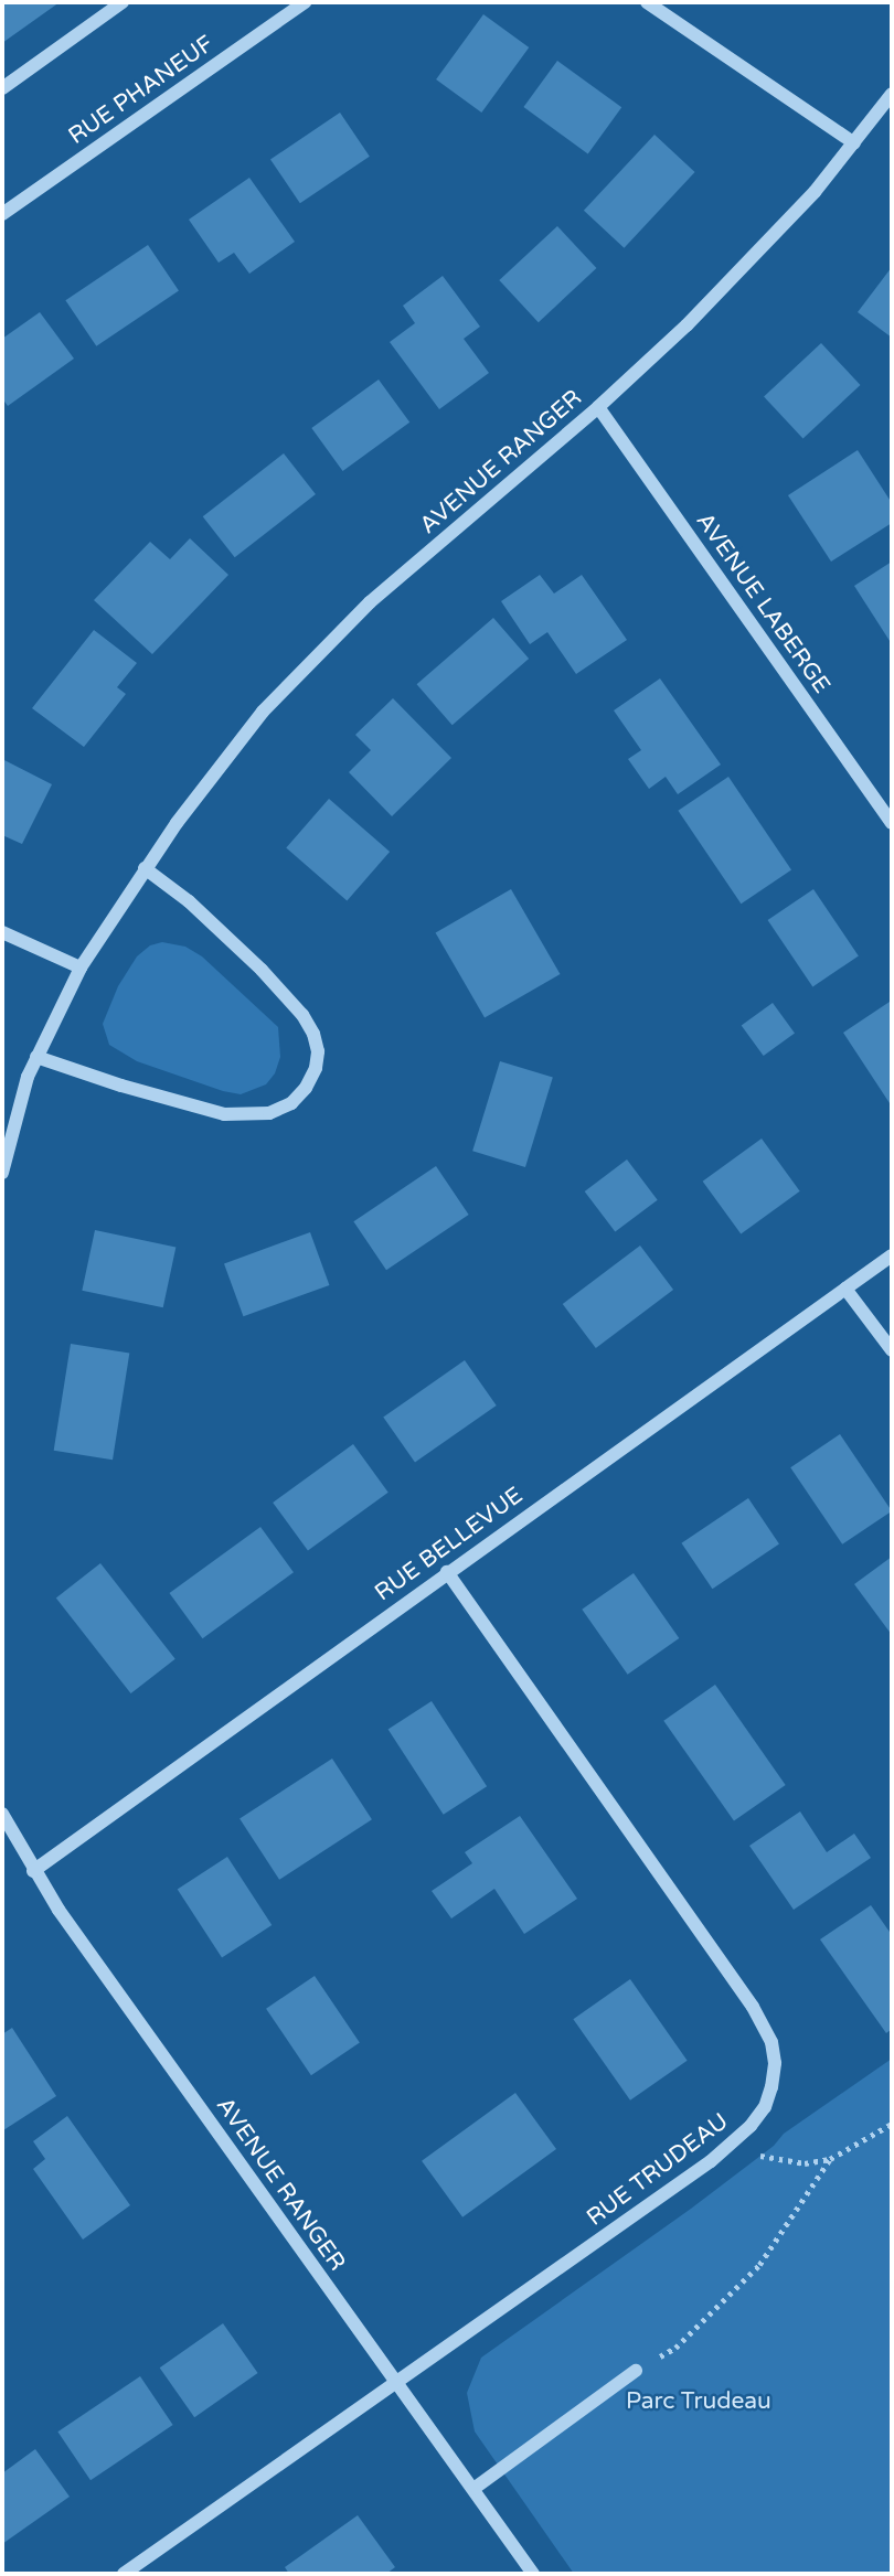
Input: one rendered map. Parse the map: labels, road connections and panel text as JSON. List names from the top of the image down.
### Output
{
  "streets": {
    "street": [
      "RUE PHANEUF",
      "AVENUE RANGER",
      "AVENUE LABERGE",
      "RUE BELLEVUE",
      "RUE TRUDEAU"
    ]
  },
  "crossings": [
    ["AVENUE RANGER", "AVENUE LABERGE"],
    ["AVENUE RANGER", "RUE BELLEVUE"],
    ["AVENUE RANGER", "RUE TRUDEAU"],
    ["RUE BELLEVUE", "RUE TRUDEAU"]
  ],
  "parks": ["Parc Trudeau"]
}
